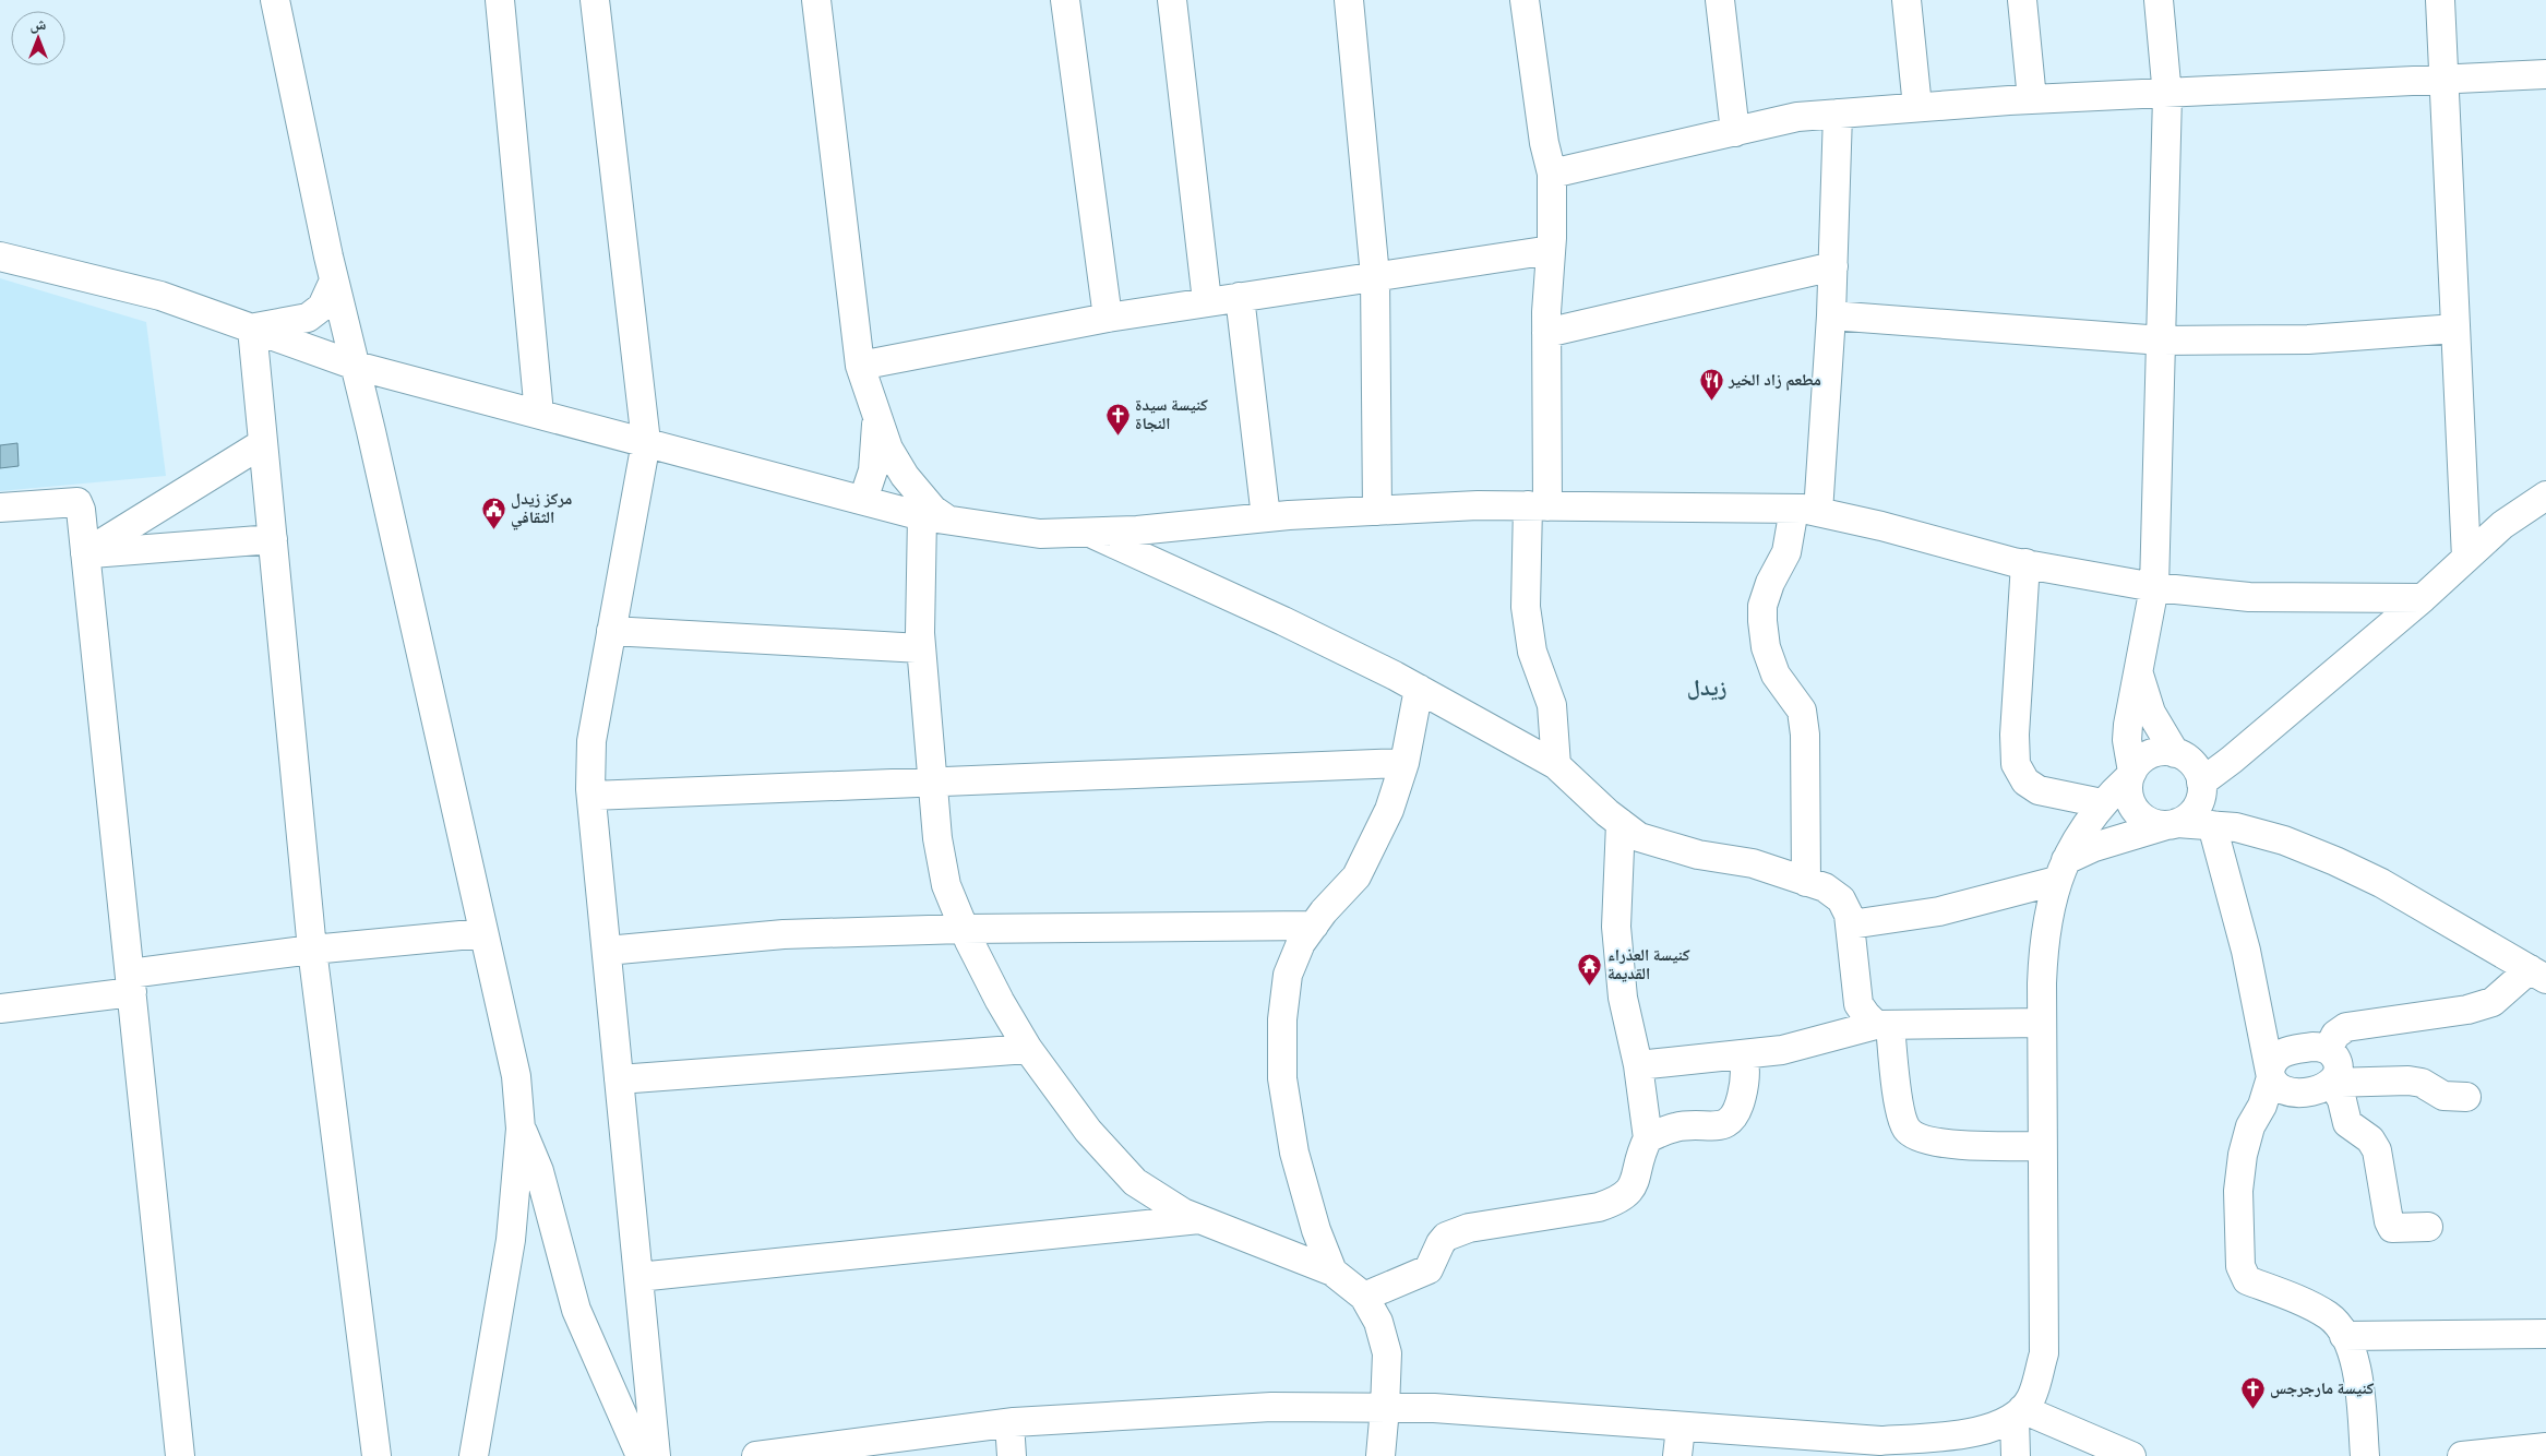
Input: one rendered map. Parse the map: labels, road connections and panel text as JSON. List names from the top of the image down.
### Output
{
  "districts": ["زيدل"],
  "places": {
    "restaurant": ["مطعم زاد الخير"],
    "church": ["كنيسة سيدة النجاة", "كنيسة مارجرجس"],
    "public building": ["مركز زيدل الثقافي"],
    "temple": ["كنيسة العذراء القديمة"]
  },
  "north": "top"
}
